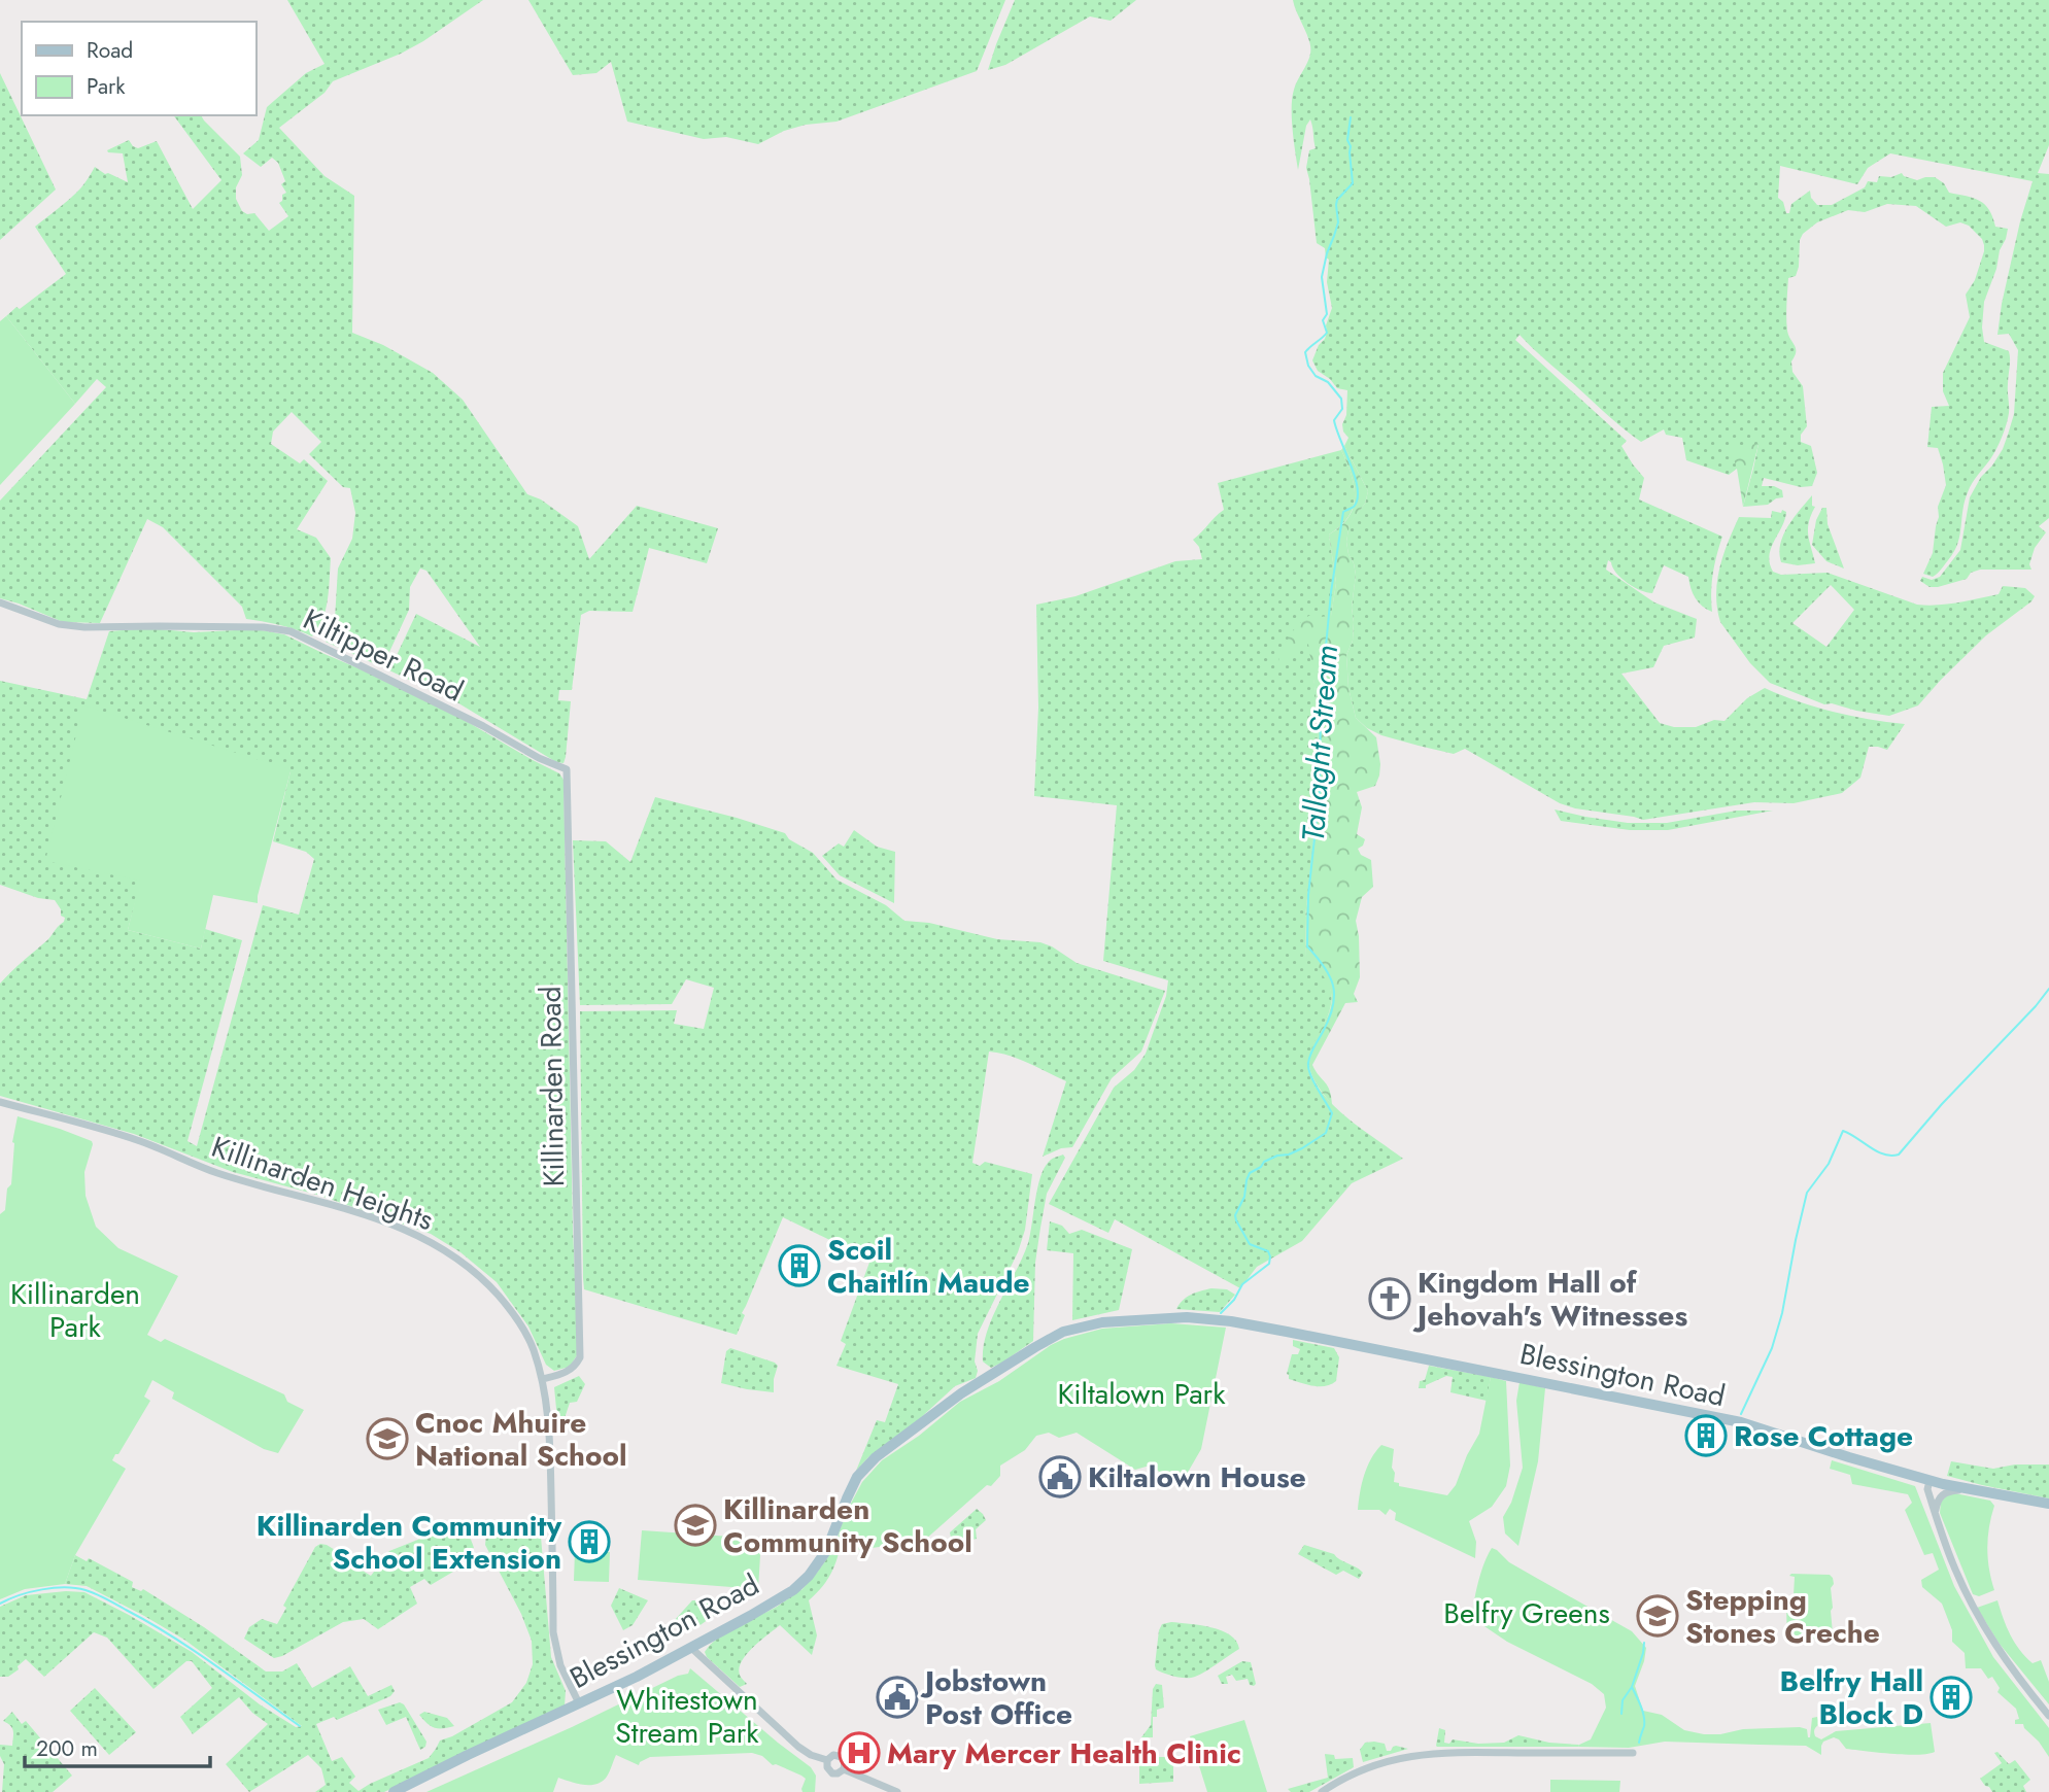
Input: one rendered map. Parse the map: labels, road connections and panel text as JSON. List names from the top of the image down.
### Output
{
  "streets": {
    "main road": ["Blessington Road"],
    "street": ["Kiltipper Road", "Killinarden Road", "Killinarden Heights"]
  },
  "crossings": [
    ["Kiltipper Road", "Killinarden Road"],
    ["Killinarden Road", "Killinarden Heights"],
    ["Killinarden Heights", "Blessington Road"]
  ],
  "water": ["Tallaght Stream"],
  "parks": [
    "Killinarden Park",
    "Kiltalown Park",
    "Belfry Greens",
    "Whitestown Stream Park"
  ],
  "places": {
    "building": [
      "Scoil Chaitlín Maude",
      "Rose Cottage",
      "Killinarden Community School Extension",
      "Belfry Hall Block D"
    ],
    "church": ["Kingdom Hall of Jehovah's Witnesses"],
    "school or university": ["Cnoc Mhuire National School", "Killinarden Community School", "Stepping Stones Creche"],
    "public building": ["Kiltalown House", "Jobstown Post Office"],
    "hospital": ["Mary Mercer Health Clinic"]
  },
  "legend": ["Road", "Park"],
  "scale_bar": "200 m"
}
